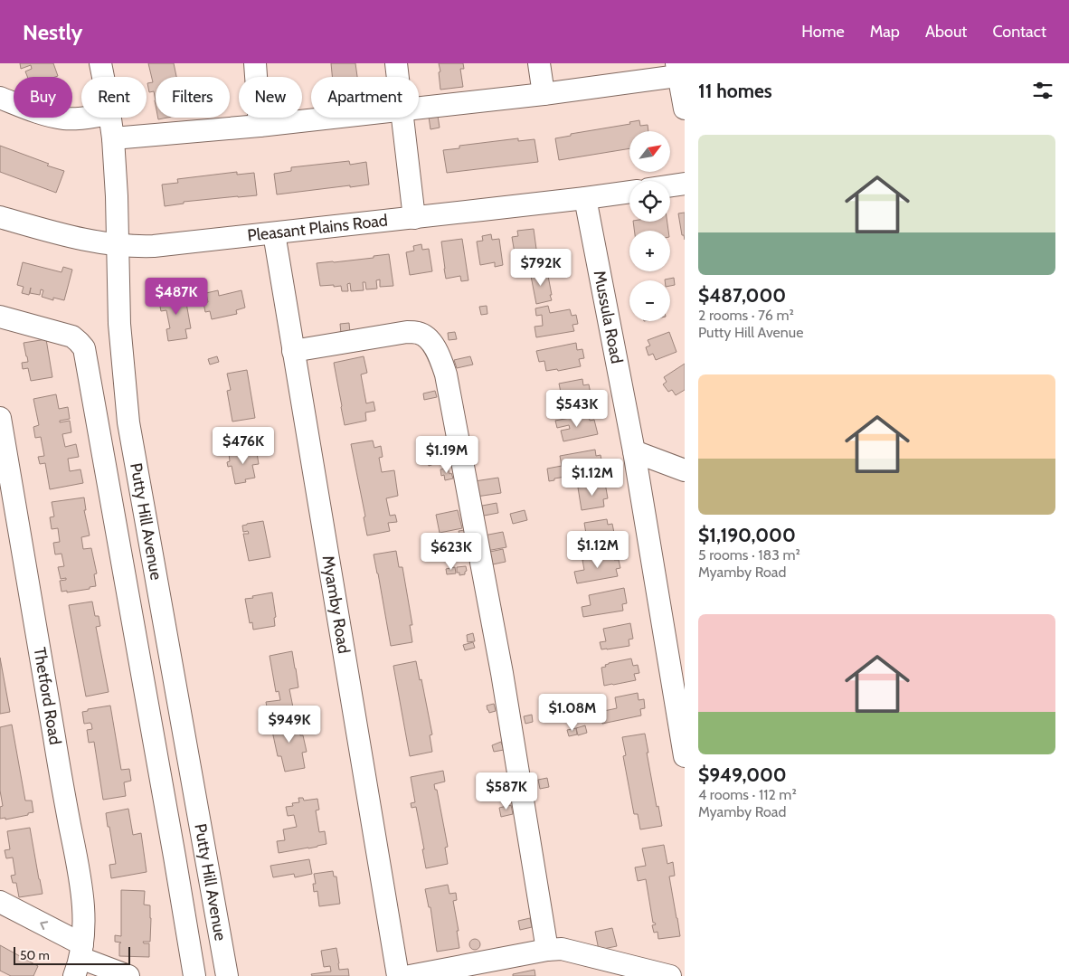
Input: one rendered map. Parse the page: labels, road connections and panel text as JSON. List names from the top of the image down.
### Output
{
  "streets": {
    "street": [
      "Pleasant Plains Road",
      "Mussula Road",
      "Putty Hill Avenue",
      "Myamby Road",
      "Thetford Road"
    ]
  },
  "crossings": [
    ["Pleasant Plains Road", "Mussula Road"],
    ["Pleasant Plains Road", "Putty Hill Avenue"],
    ["Pleasant Plains Road", "Myamby Road"]
  ],
  "scale_bar": "50 m",
  "north": "top right",
  "page": {
    "header": "Nestly",
    "nav": [
      "Home",
      "Map",
      "About",
      "Contact"
    ],
    "heading": "11 homes",
    "chip": [
      "Buy",
      "Rent",
      "Filters",
      "New",
      "Apartment"
    ],
    "list": [
      {
        "name": "$487,000",
        "note": "2 rooms · 76 m² · Putty Hill Avenue"
      },
      {
        "name": "$1,190,000",
        "note": "5 rooms · 183 m² · Myamby Road"
      },
      {
        "name": "$949,000",
        "note": "4 rooms · 112 m² · Myamby Road"
      }
    ],
    "map_buttons": ["+", "−"],
    "price": [
      "$792K",
      "$487K",
      "$543K",
      "$476K",
      "$1.19M",
      "$1.12M",
      "$1.12M",
      "$623K",
      "$1.08M",
      "$949K",
      "$587K"
    ],
    "scale": "50 m"
  }
}
